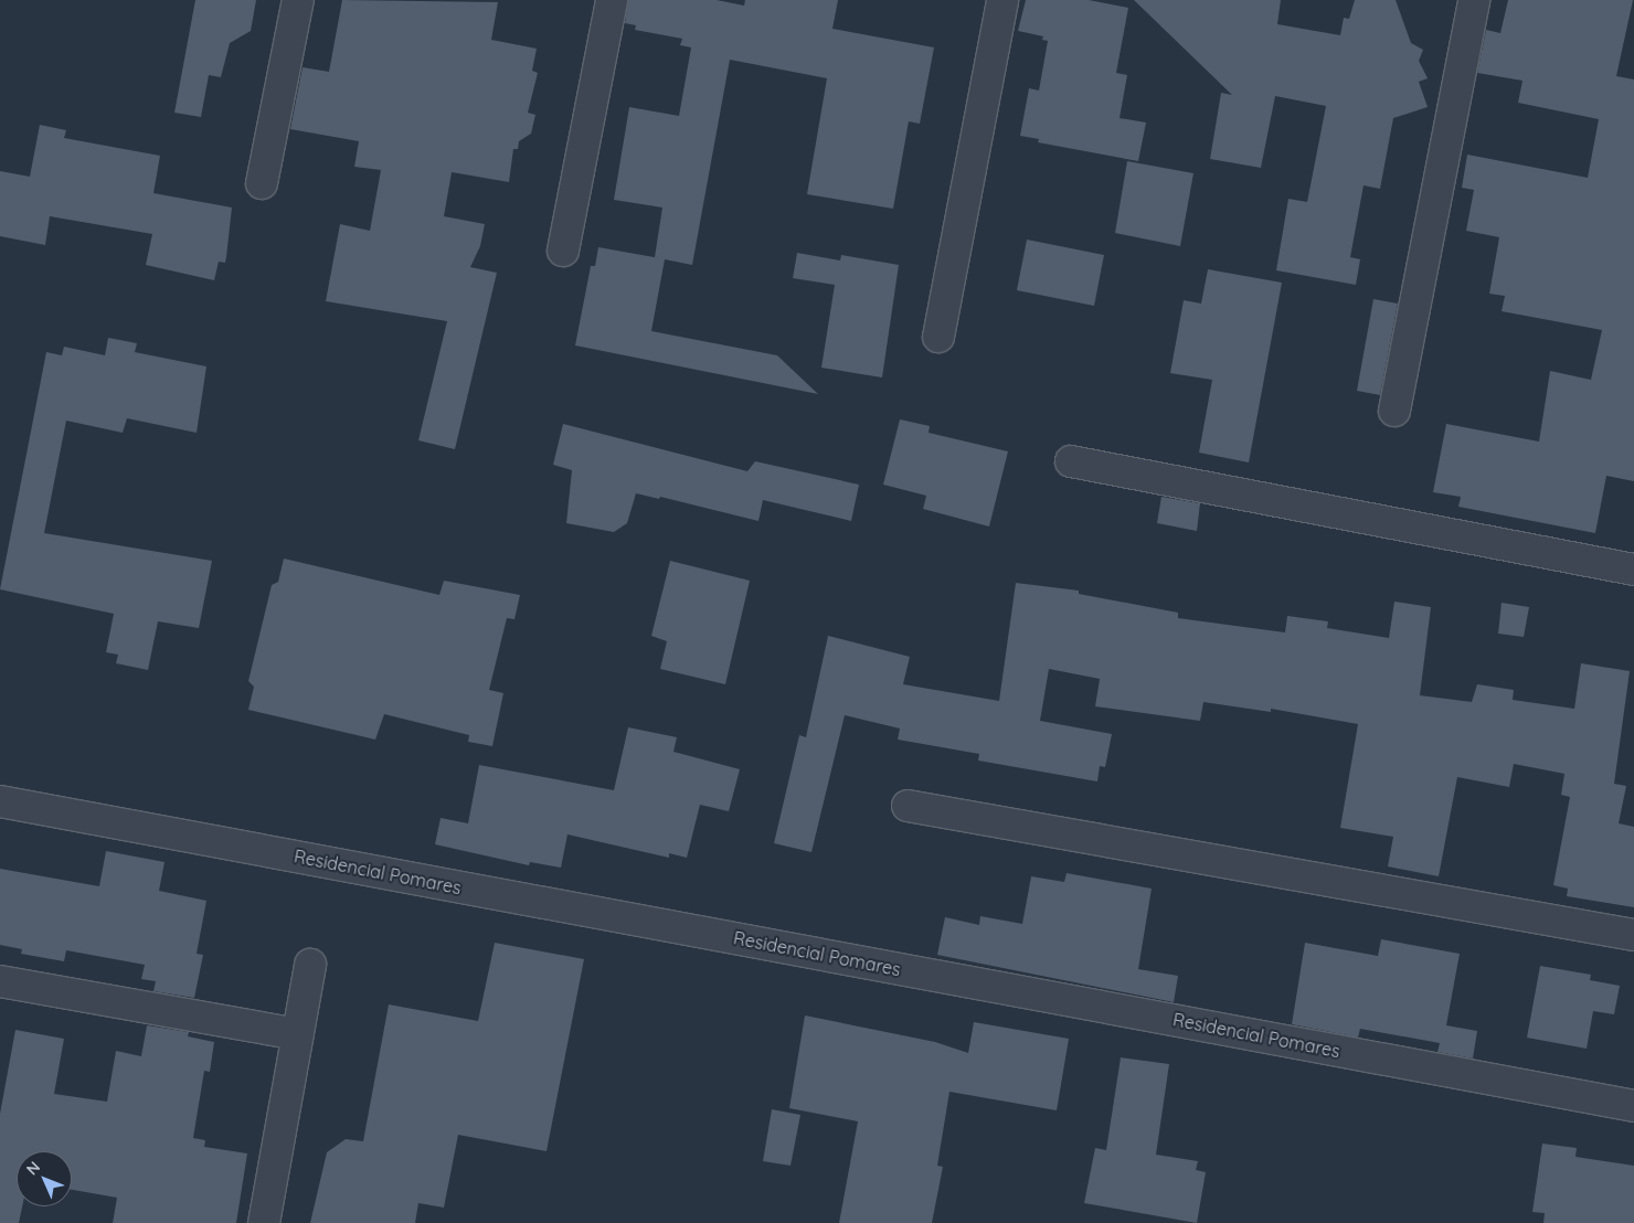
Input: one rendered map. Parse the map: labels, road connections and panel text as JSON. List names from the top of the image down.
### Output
{
  "streets": {
    "street": ["Residencial Pomares"]
  },
  "north": "top left"
}
